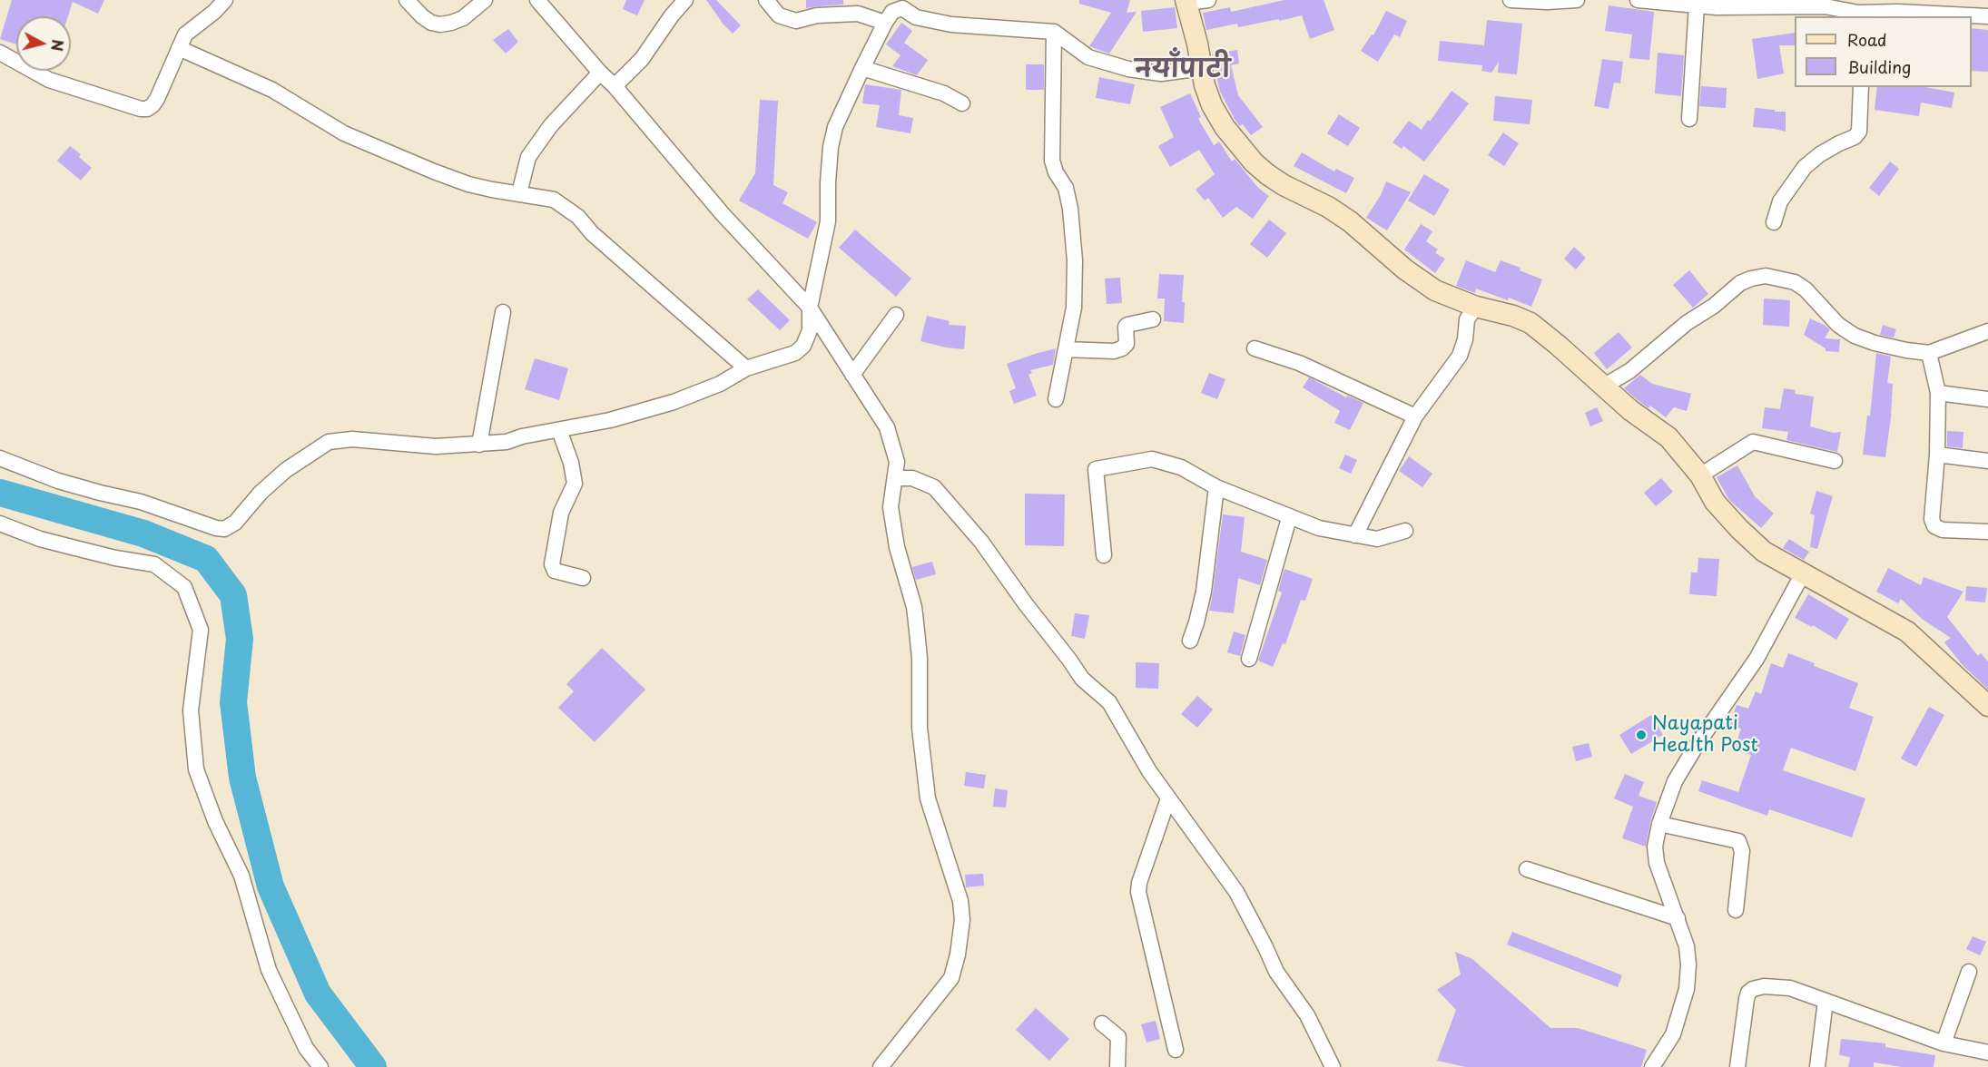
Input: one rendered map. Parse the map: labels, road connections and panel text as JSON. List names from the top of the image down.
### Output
{
  "districts": ["नयाँपाटी"],
  "places": ["Nayapati Health Post"],
  "legend": ["Road", "Building"],
  "north": "right"
}
